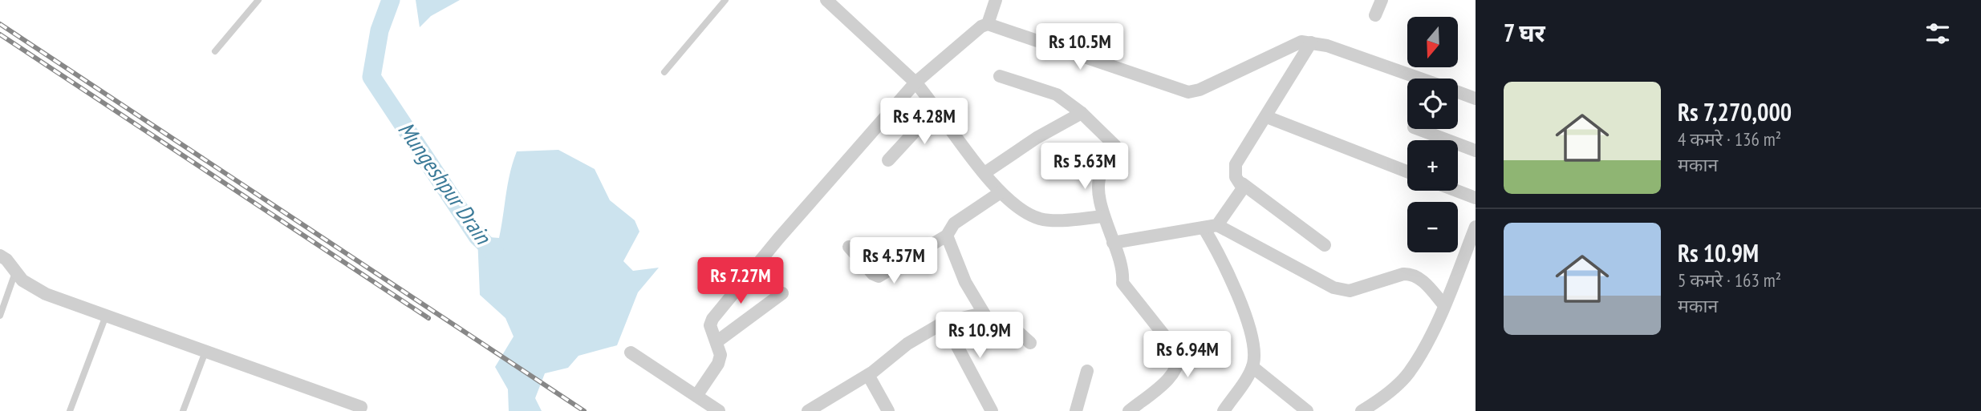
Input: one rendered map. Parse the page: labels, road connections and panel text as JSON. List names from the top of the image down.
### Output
{
  "water": ["Mungeshpur Drain"],
  "north": "bottom",
  "page": {
    "heading": "7 घर",
    "map_buttons": ["+", "−"],
    "price": [
      "Rs 10.5M",
      "Rs 4.28M",
      "Rs 5.63M",
      "Rs 4.57M",
      "Rs 7.27M",
      "Rs 10.9M",
      "Rs 6.94M"
    ],
    "list": [
      {
        "name": "Rs 7,270,000",
        "note": "4 कमरे · 136 m² · मकान"
      },
      {
        "name": "Rs 10.9M",
        "note": "5 कमरे · 163 m² · मकान"
      }
    ]
  }
}
